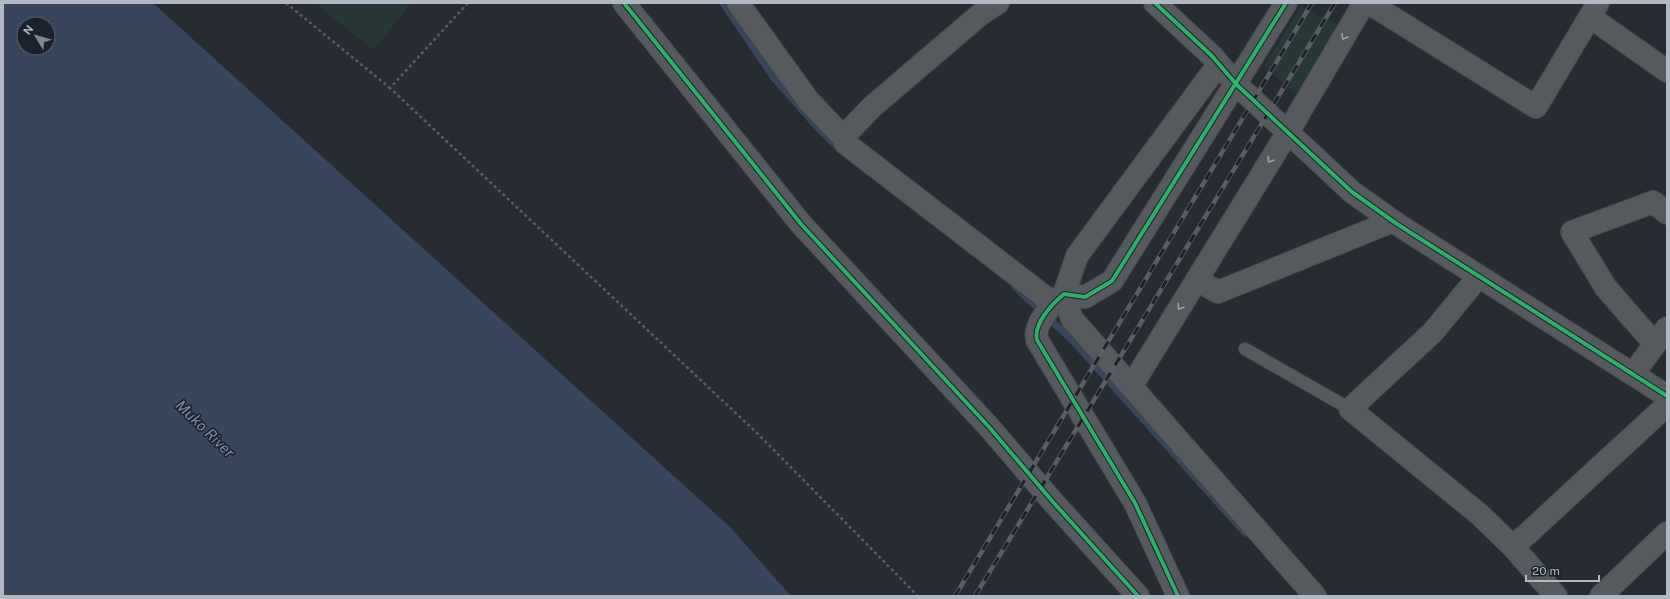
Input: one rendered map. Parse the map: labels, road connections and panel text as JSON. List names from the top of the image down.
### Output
{
  "water": ["Muko River"],
  "scale_bar": "20 m",
  "north": "top left"
}
